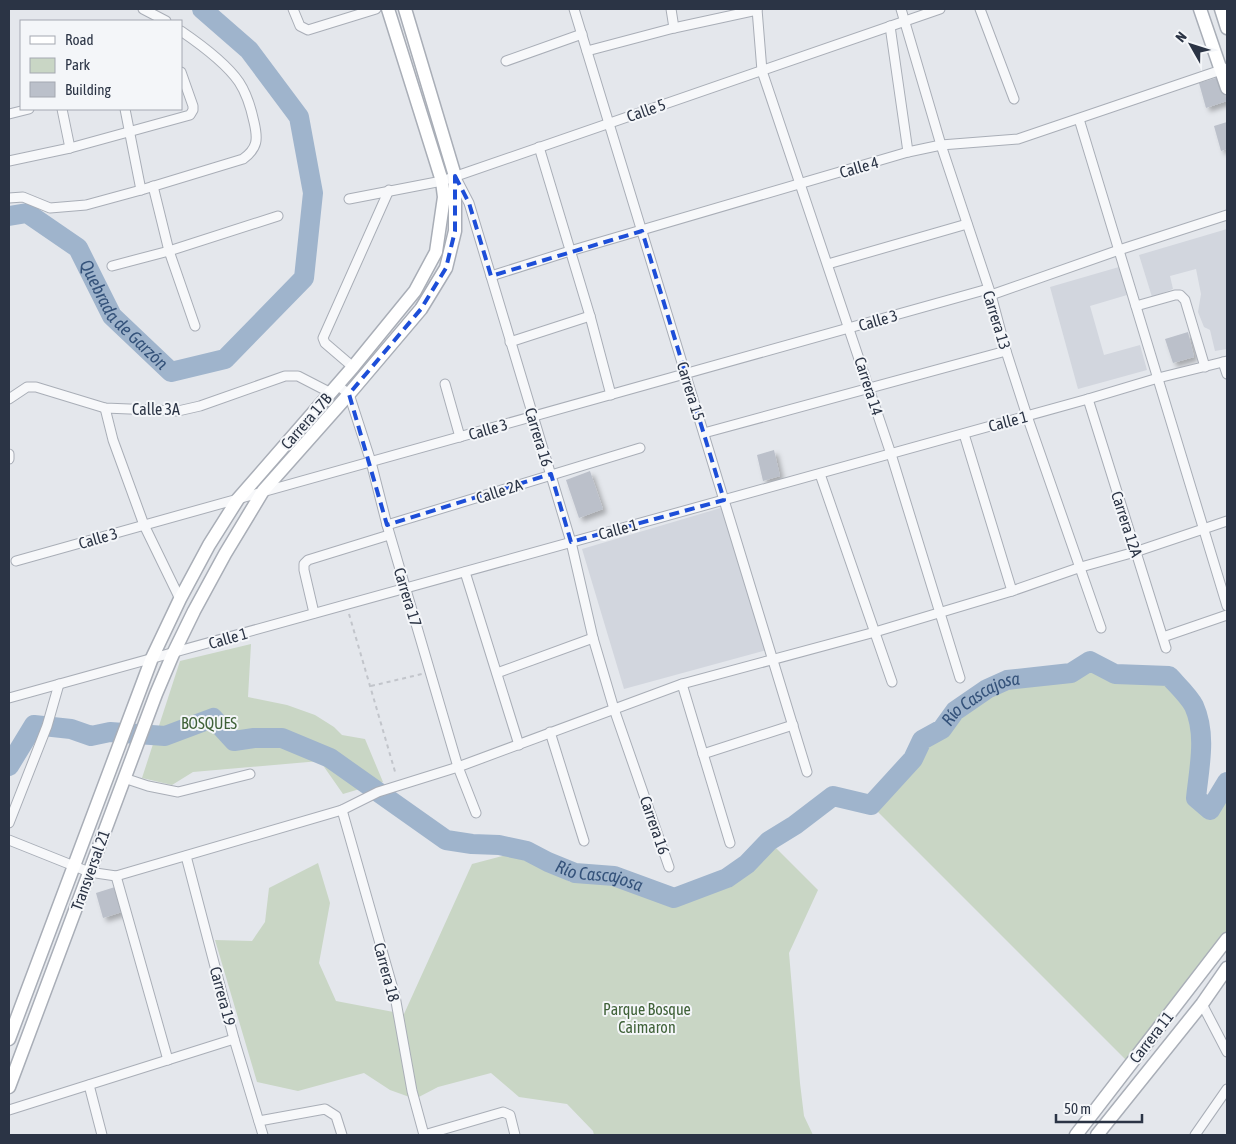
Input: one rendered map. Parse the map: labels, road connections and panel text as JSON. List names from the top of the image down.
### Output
{
  "streets": {
    "street": [
      "Calle 5",
      "Calle 4",
      "Calle 3",
      "Carrera 13",
      "Carrera 14",
      "Carrera 15",
      "Calle 3A",
      "Carrera 17B",
      "Calle 1",
      "Carrera 16",
      "Calle 2A",
      "Carrera 12A",
      "Carrera 17",
      "Transversal 21",
      "Carrera 18",
      "Carrera 19",
      "Carrera 11"
    ]
  },
  "crossings": [
    ["Calle 5", "Carrera 13"],
    ["Calle 5", "Carrera 14"],
    ["Calle 5", "Carrera 15"],
    ["Calle 5", "Carrera 17B"],
    ["Calle 5", "Carrera 16"],
    ["Calle 4", "Carrera 13"],
    ["Calle 4", "Carrera 14"],
    ["Calle 4", "Carrera 15"],
    ["Calle 4", "Carrera 16"],
    ["Calle 3", "Carrera 13"],
    ["Calle 3", "Carrera 14"],
    ["Calle 3", "Carrera 15"],
    ["Calle 3", "Carrera 17B"],
    ["Calle 3", "Carrera 16"],
    ["Calle 3", "Carrera 17"],
    ["Carrera 13", "Calle 1"],
    ["Carrera 14", "Calle 1"],
    ["Carrera 15", "Calle 1"],
    ["Calle 3A", "Carrera 17B"],
    ["Carrera 17B", "Calle 1"],
    ["Carrera 17B", "Carrera 16"],
    ["Carrera 17B", "Carrera 17"],
    ["Carrera 17B", "Transversal 21"],
    ["Calle 1", "Carrera 16"],
    ["Calle 1", "Carrera 12A"],
    ["Calle 1", "Carrera 17"],
    ["Calle 1", "Transversal 21"],
    ["Carrera 16", "Calle 2A"],
    ["Calle 2A", "Carrera 17"]
  ],
  "water": ["Quebrada de Garzón", "Río Cascajosa"],
  "parks": ["BOSQUES", "Parque Bosque Caimaron"],
  "legend": ["Road", "Park", "Building"],
  "scale_bar": "50 m",
  "north": "top left"
}
